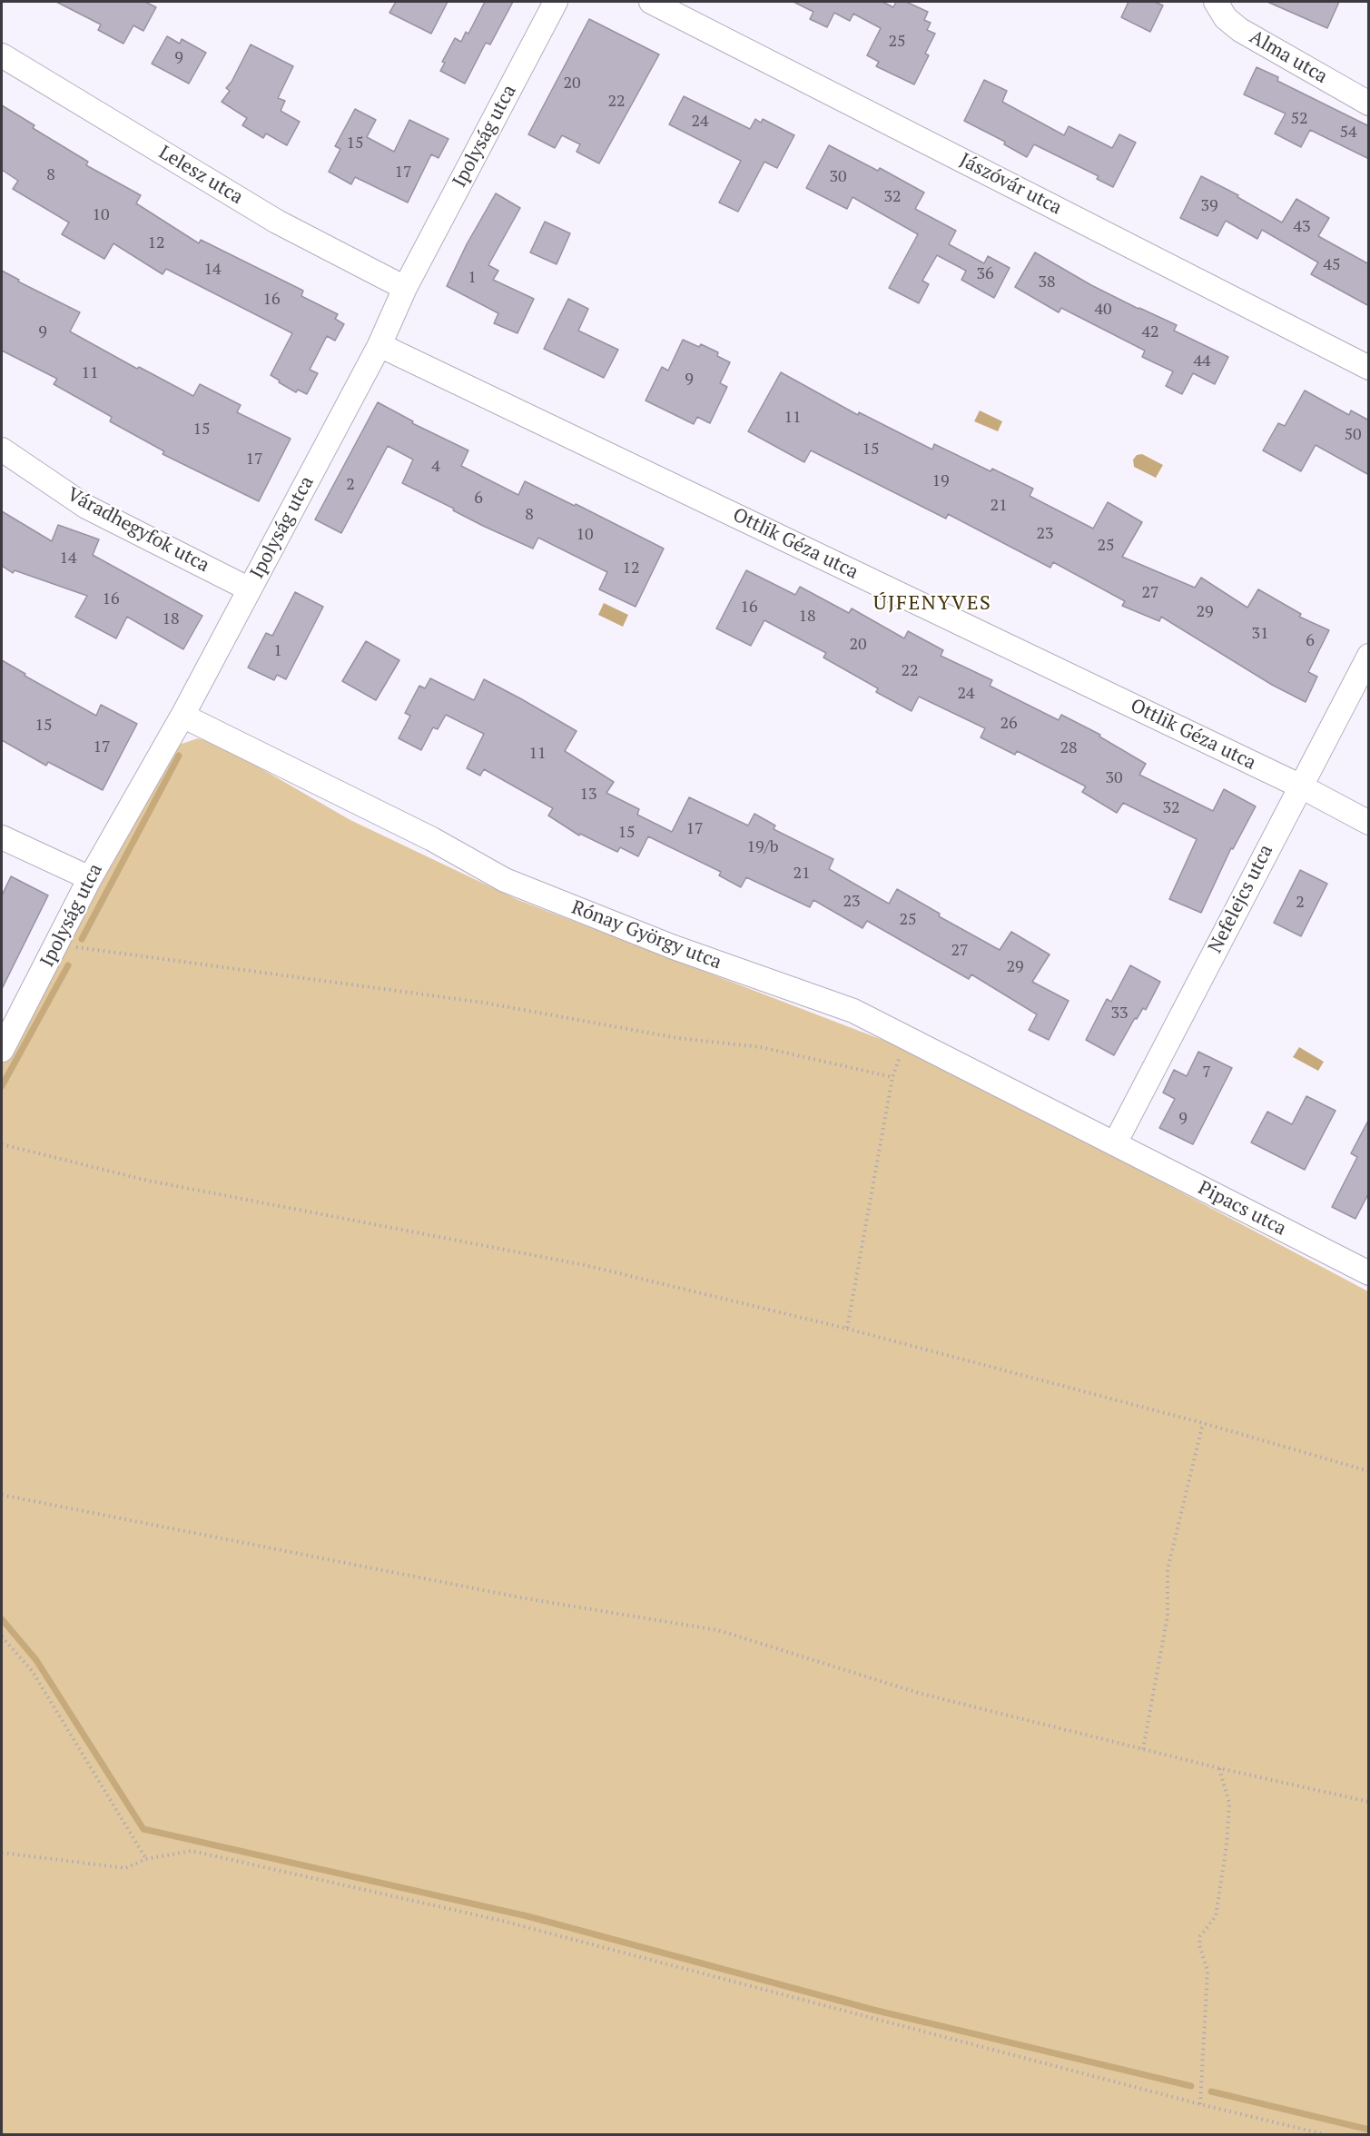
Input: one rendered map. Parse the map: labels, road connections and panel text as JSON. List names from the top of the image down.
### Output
{
  "streets": {
    "street": [
      "Alma utca",
      "Ipolyság utca",
      "Lelesz utca",
      "Jászóvár utca",
      "Váradhegyfok utca",
      "Ottlik Géza utca",
      "Nefelejcs utca",
      "Rónay György utca",
      "Pipacs utca"
    ]
  },
  "crossings": [
    ["Ipolyság utca", "Lelesz utca"],
    ["Ipolyság utca", "Váradhegyfok utca"],
    ["Ipolyság utca", "Ottlik Géza utca"],
    ["Ipolyság utca", "Rónay György utca"],
    ["Ottlik Géza utca", "Nefelejcs utca"],
    ["Nefelejcs utca", "Rónay György utca"],
    ["Nefelejcs utca", "Pipacs utca"],
    ["Rónay György utca", "Pipacs utca"]
  ],
  "districts": ["ÚJFENYVES"],
  "house_numbers": [
    "25",
    "9",
    "20",
    "22",
    "52",
    "24",
    "54",
    "15",
    "17",
    "8",
    "30",
    "32",
    "39",
    "10",
    "43",
    "12",
    "45",
    "14",
    "36",
    "1",
    "38",
    "16",
    "40",
    "9",
    "42",
    "44",
    "11",
    "9",
    "11",
    "15",
    "50",
    "15",
    "17",
    "4",
    "19",
    "2",
    "6",
    "21",
    "8",
    "23",
    "10",
    "25",
    "14",
    "12",
    "27",
    "16",
    "16",
    "29",
    "18",
    "18",
    "31",
    "6",
    "20",
    "1",
    "22",
    "24",
    "26",
    "15",
    "17",
    "28",
    "11",
    "30",
    "13",
    "32",
    "17",
    "15",
    "19/b",
    "21",
    "23",
    "2",
    "25",
    "27",
    "29",
    "33",
    "7",
    "9"
  ]
}
